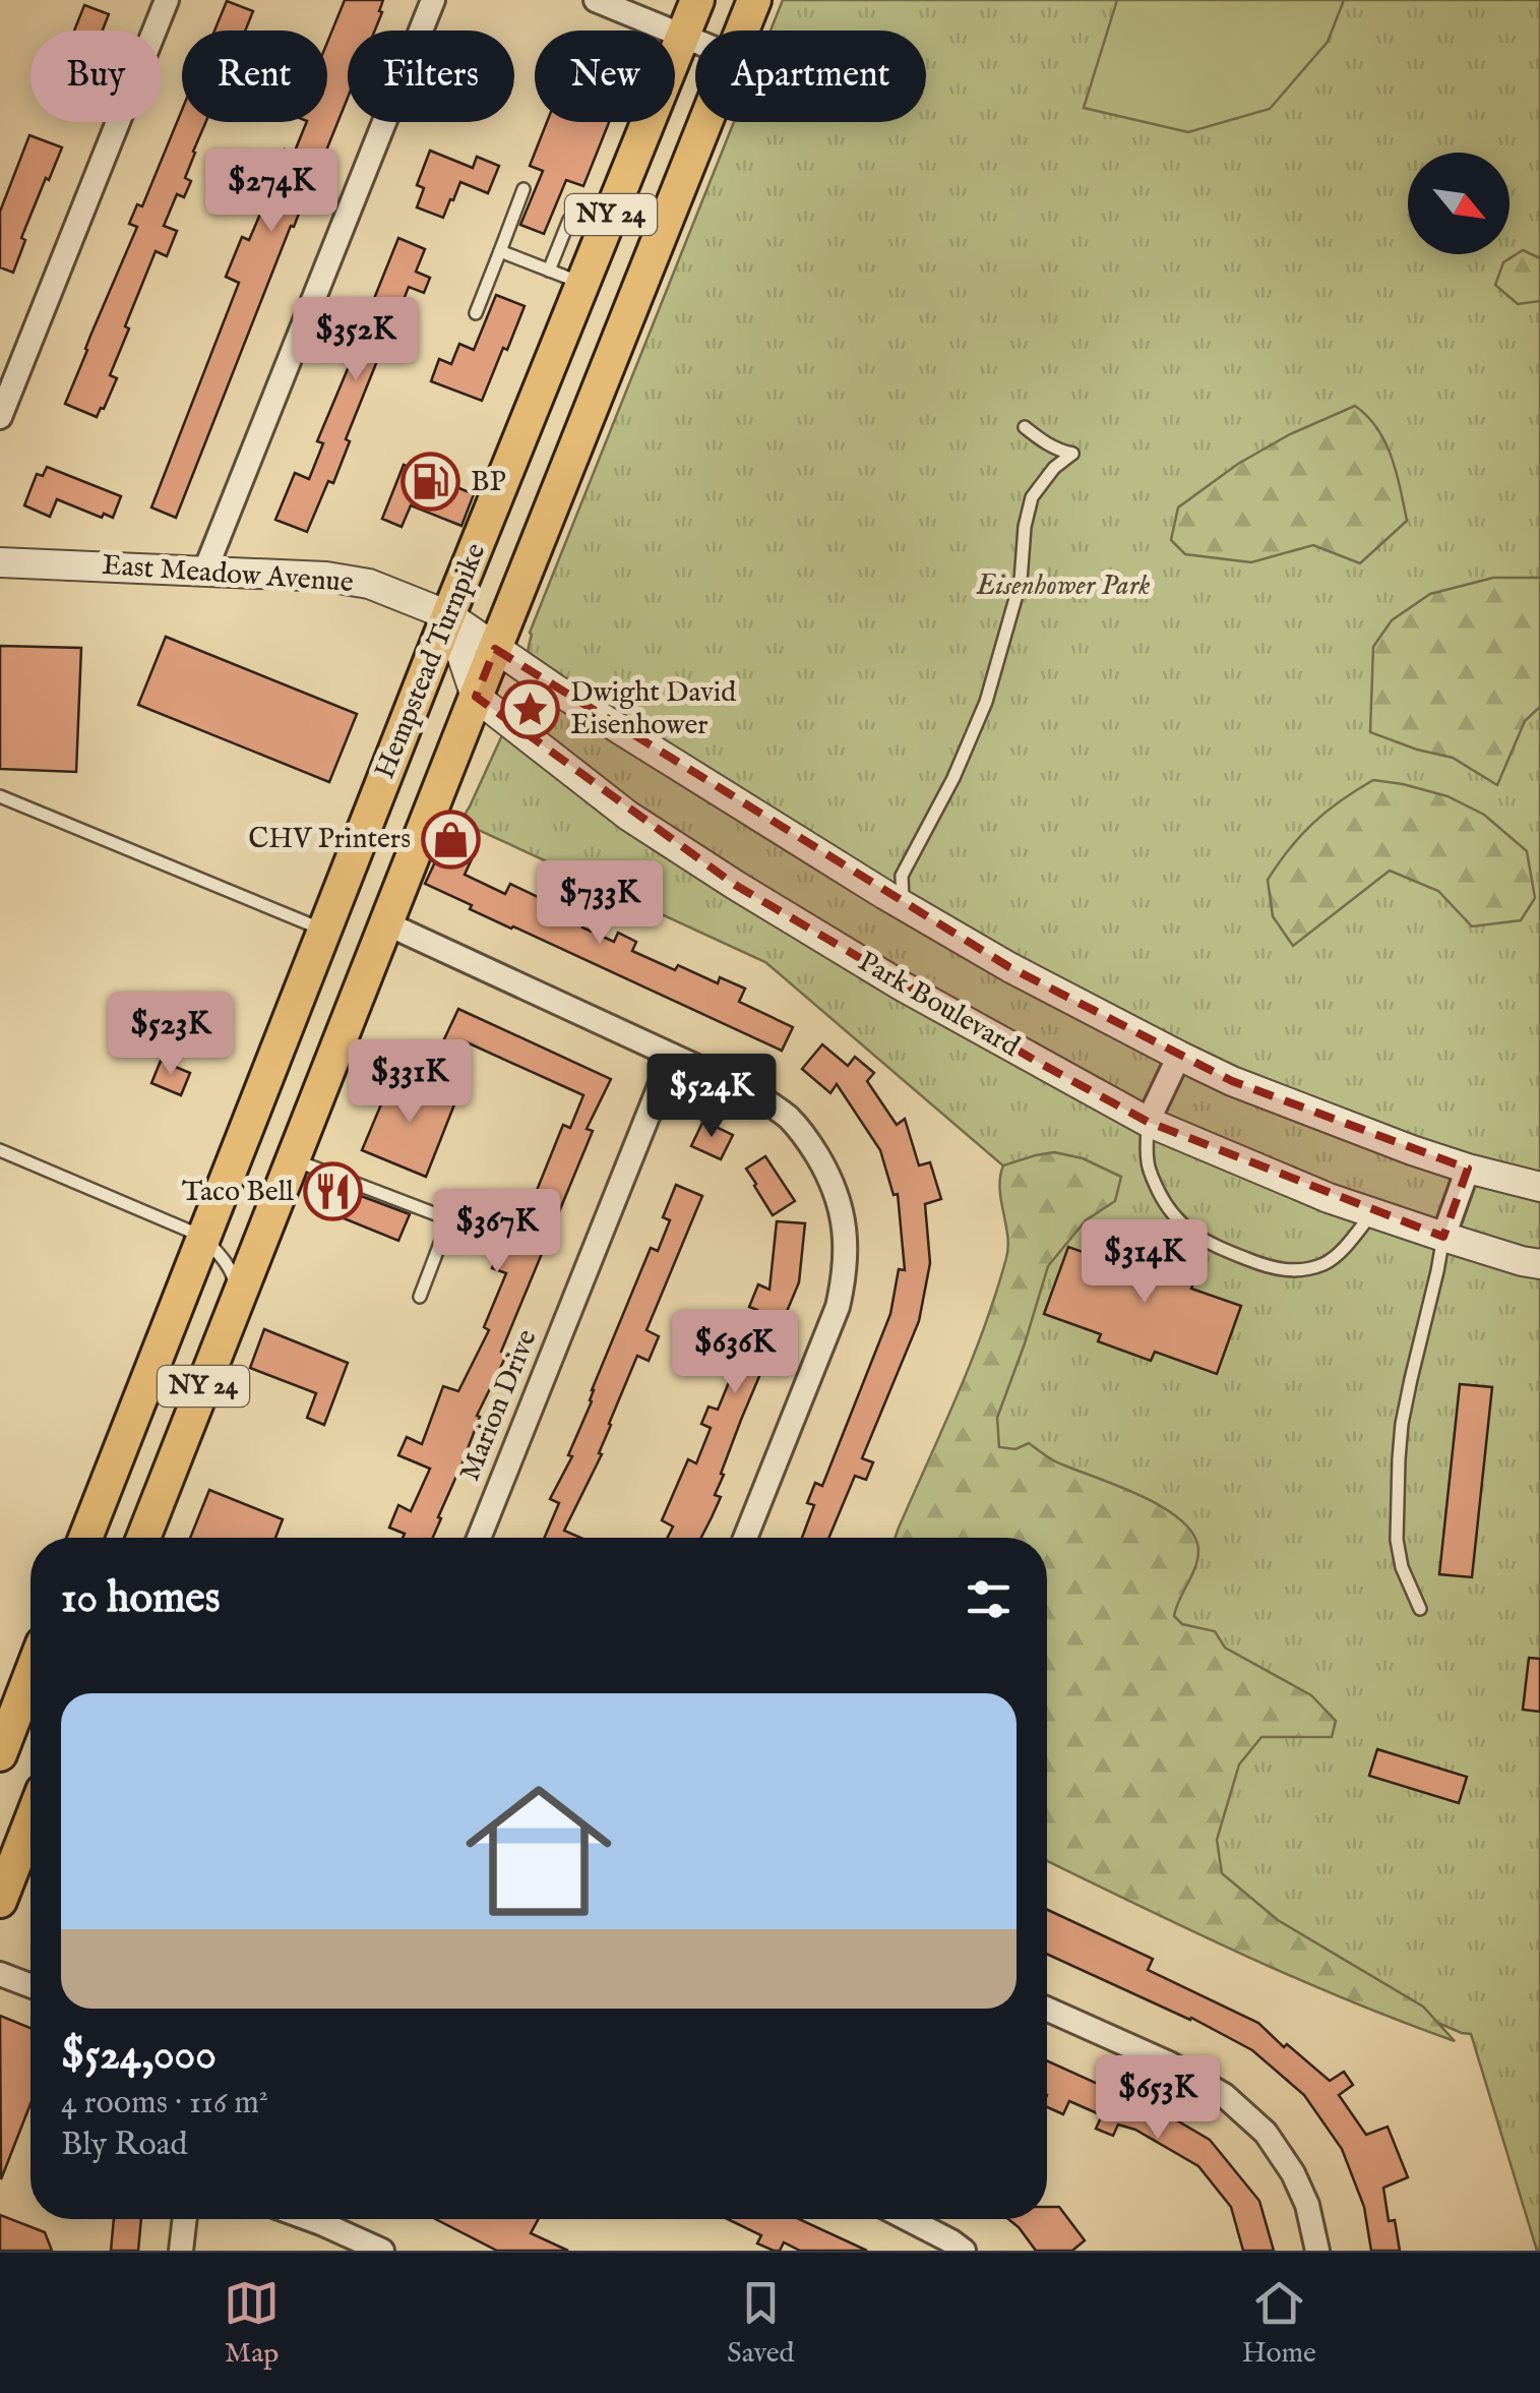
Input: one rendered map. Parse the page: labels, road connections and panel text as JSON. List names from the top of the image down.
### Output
{
  "streets": {
    "main road": ["NY 24", "Hempstead Turnpike"],
    "street": ["East Meadow Avenue", "Park Boulevard", "Marion Drive"]
  },
  "crossings": [
    ["East Meadow Avenue", "Hempstead Turnpike"],
    ["Hempstead Turnpike", "Park Boulevard"]
  ],
  "parks": ["Eisenhower Park"],
  "places": {
    "fuel station": ["BP"],
    "place": ["Dwight David Eisenhower"],
    "shop": ["CHV Printers"],
    "restaurant": ["Taco Bell"]
  },
  "north": "bottom right",
  "page": {
    "chip": [
      "Buy",
      "Rent",
      "Filters",
      "New",
      "Apartment"
    ],
    "price": [
      "$274K",
      "$352K",
      "$733K",
      "$523K",
      "$331K",
      "$524K",
      "$367K",
      "$314K",
      "$636K",
      "$653K"
    ],
    "heading": "10 homes",
    "list": [
      {
        "name": "$524,000",
        "note": "4 rooms · 116 m² · Bly Road"
      }
    ],
    "tabs": ["Map", "Saved", "Home"]
  }
}
